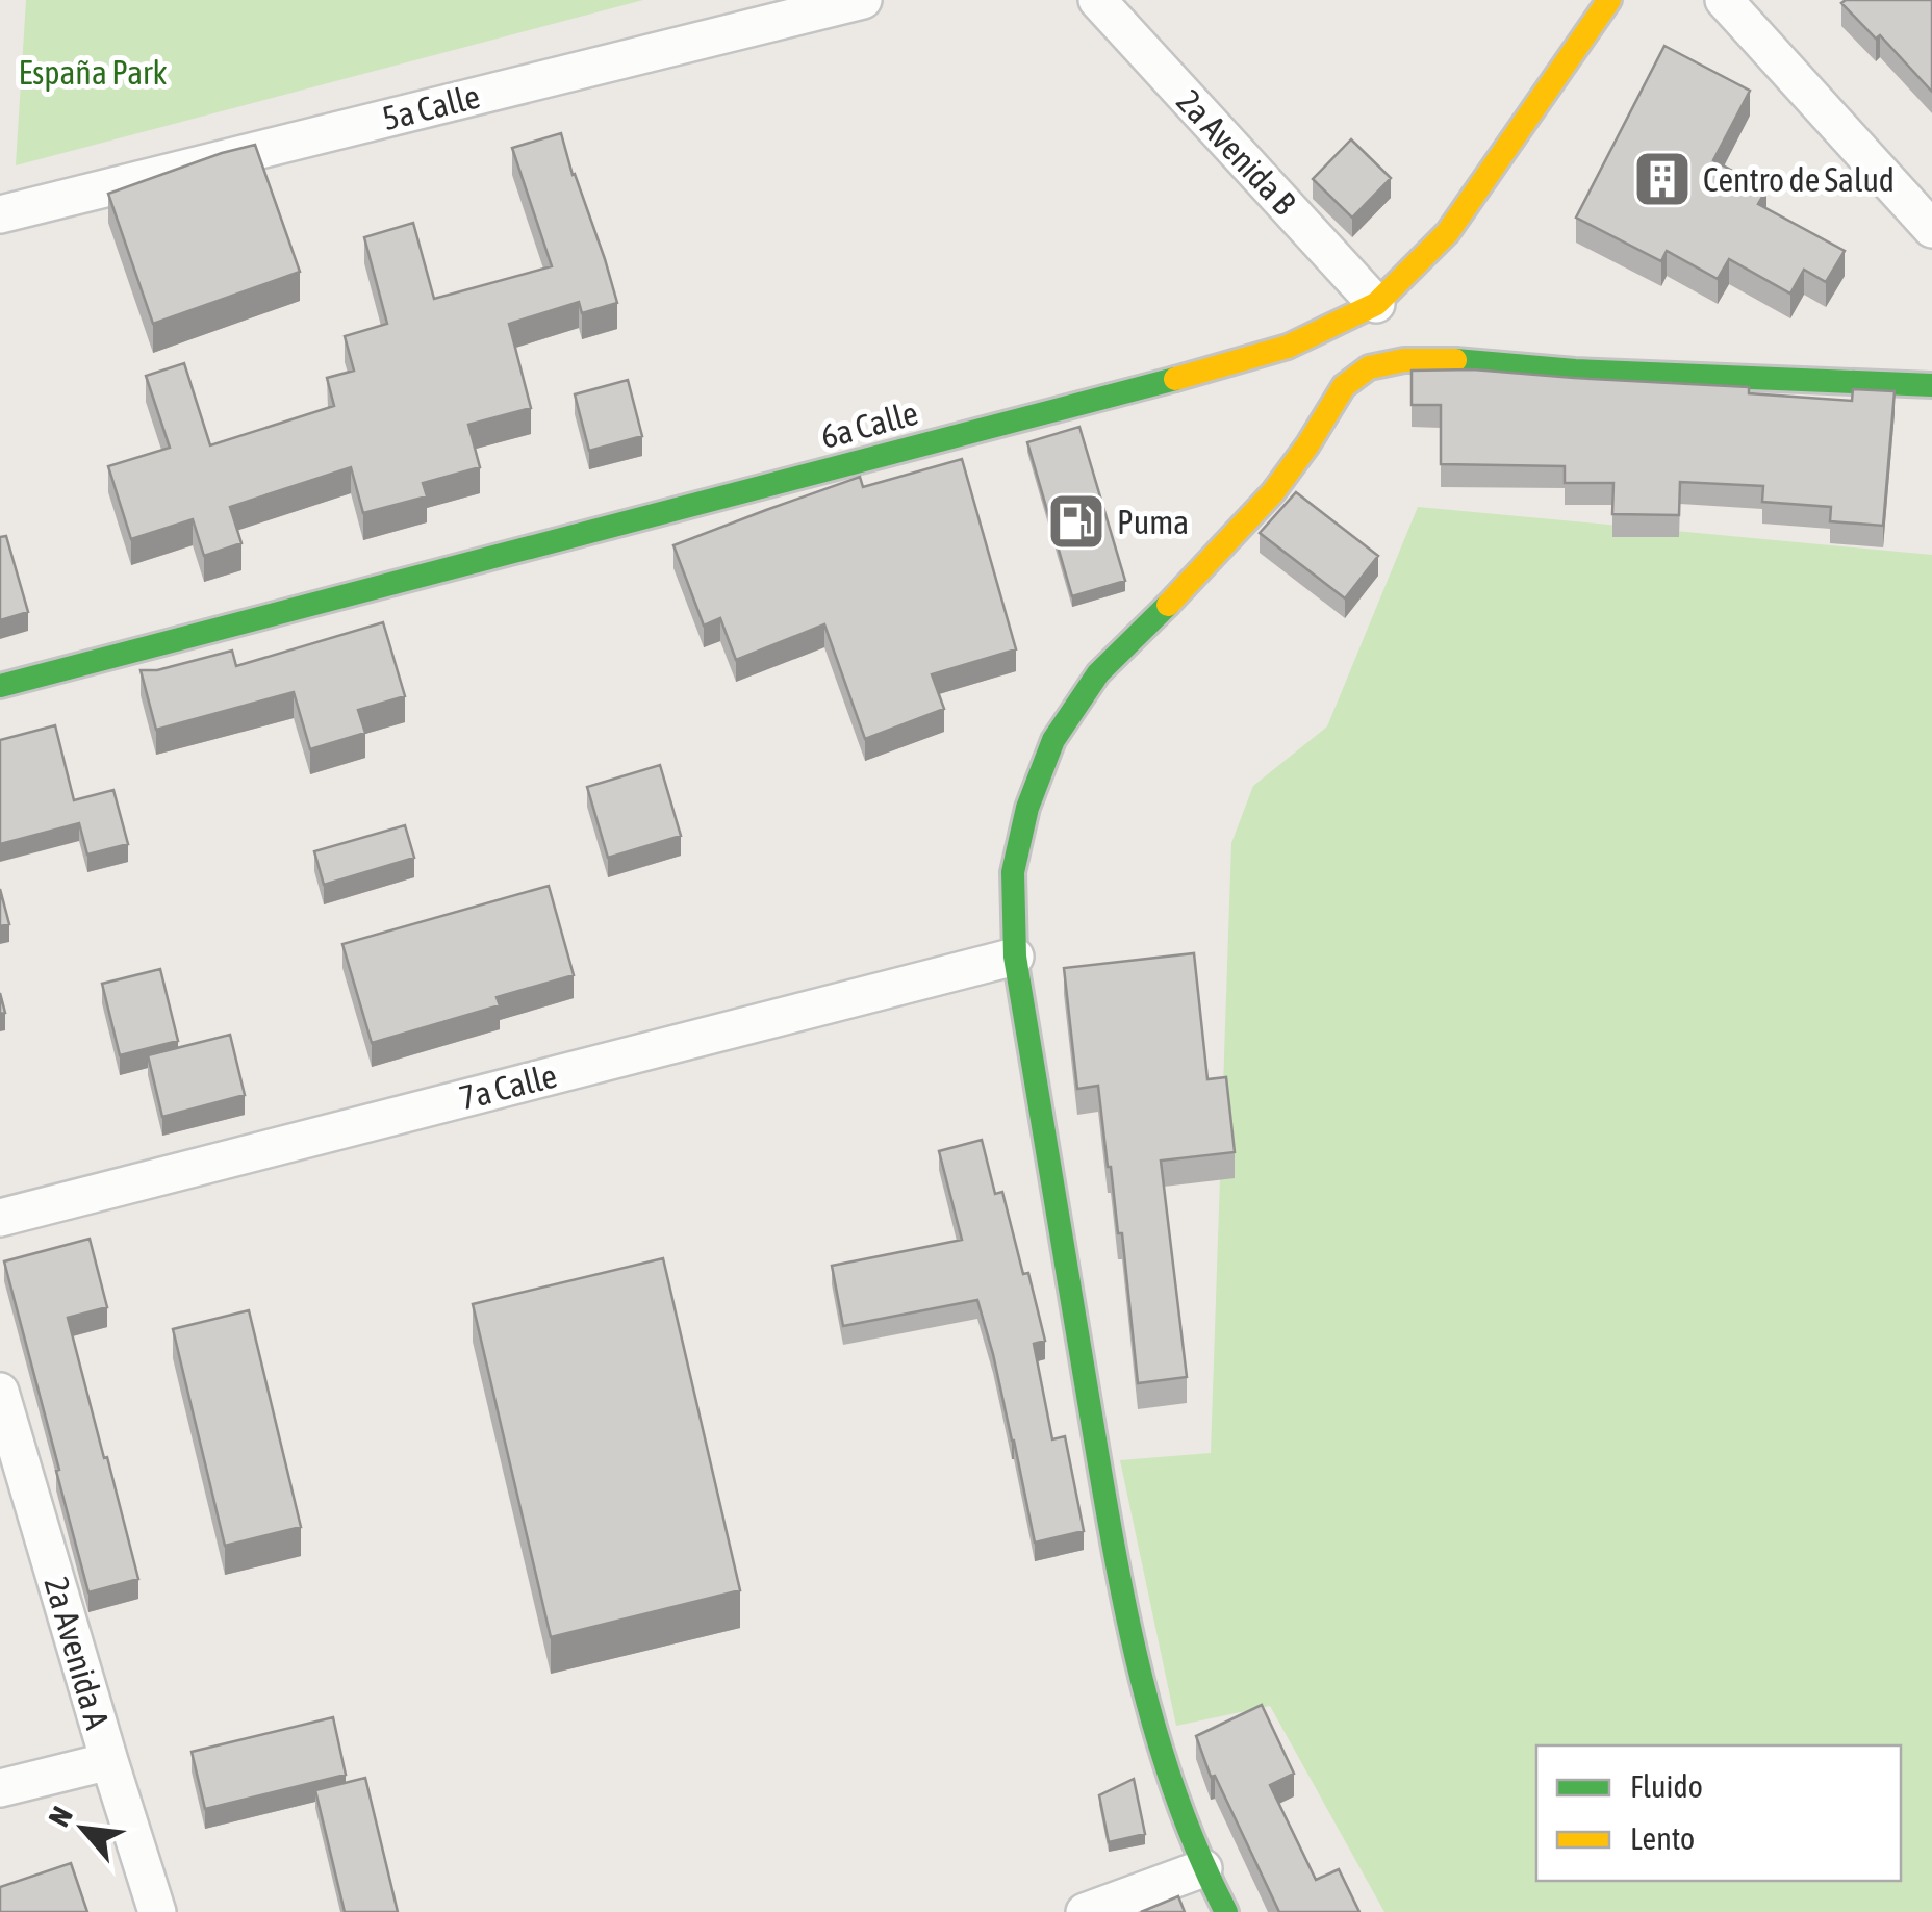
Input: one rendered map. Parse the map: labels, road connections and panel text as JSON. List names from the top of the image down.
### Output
{
  "streets": {
    "street": [
      "5a Calle",
      "2a Avenida B",
      "6a Calle",
      "7a Calle",
      "2a Avenida A"
    ]
  },
  "crossings": [
    ["2a Avenida B", "6a Calle"]
  ],
  "parks": ["España Park"],
  "places": {
    "building": ["Centro de Salud"],
    "fuel station": ["Puma"]
  },
  "legend": ["Fluido", "Lento"],
  "north": "top left"
}
